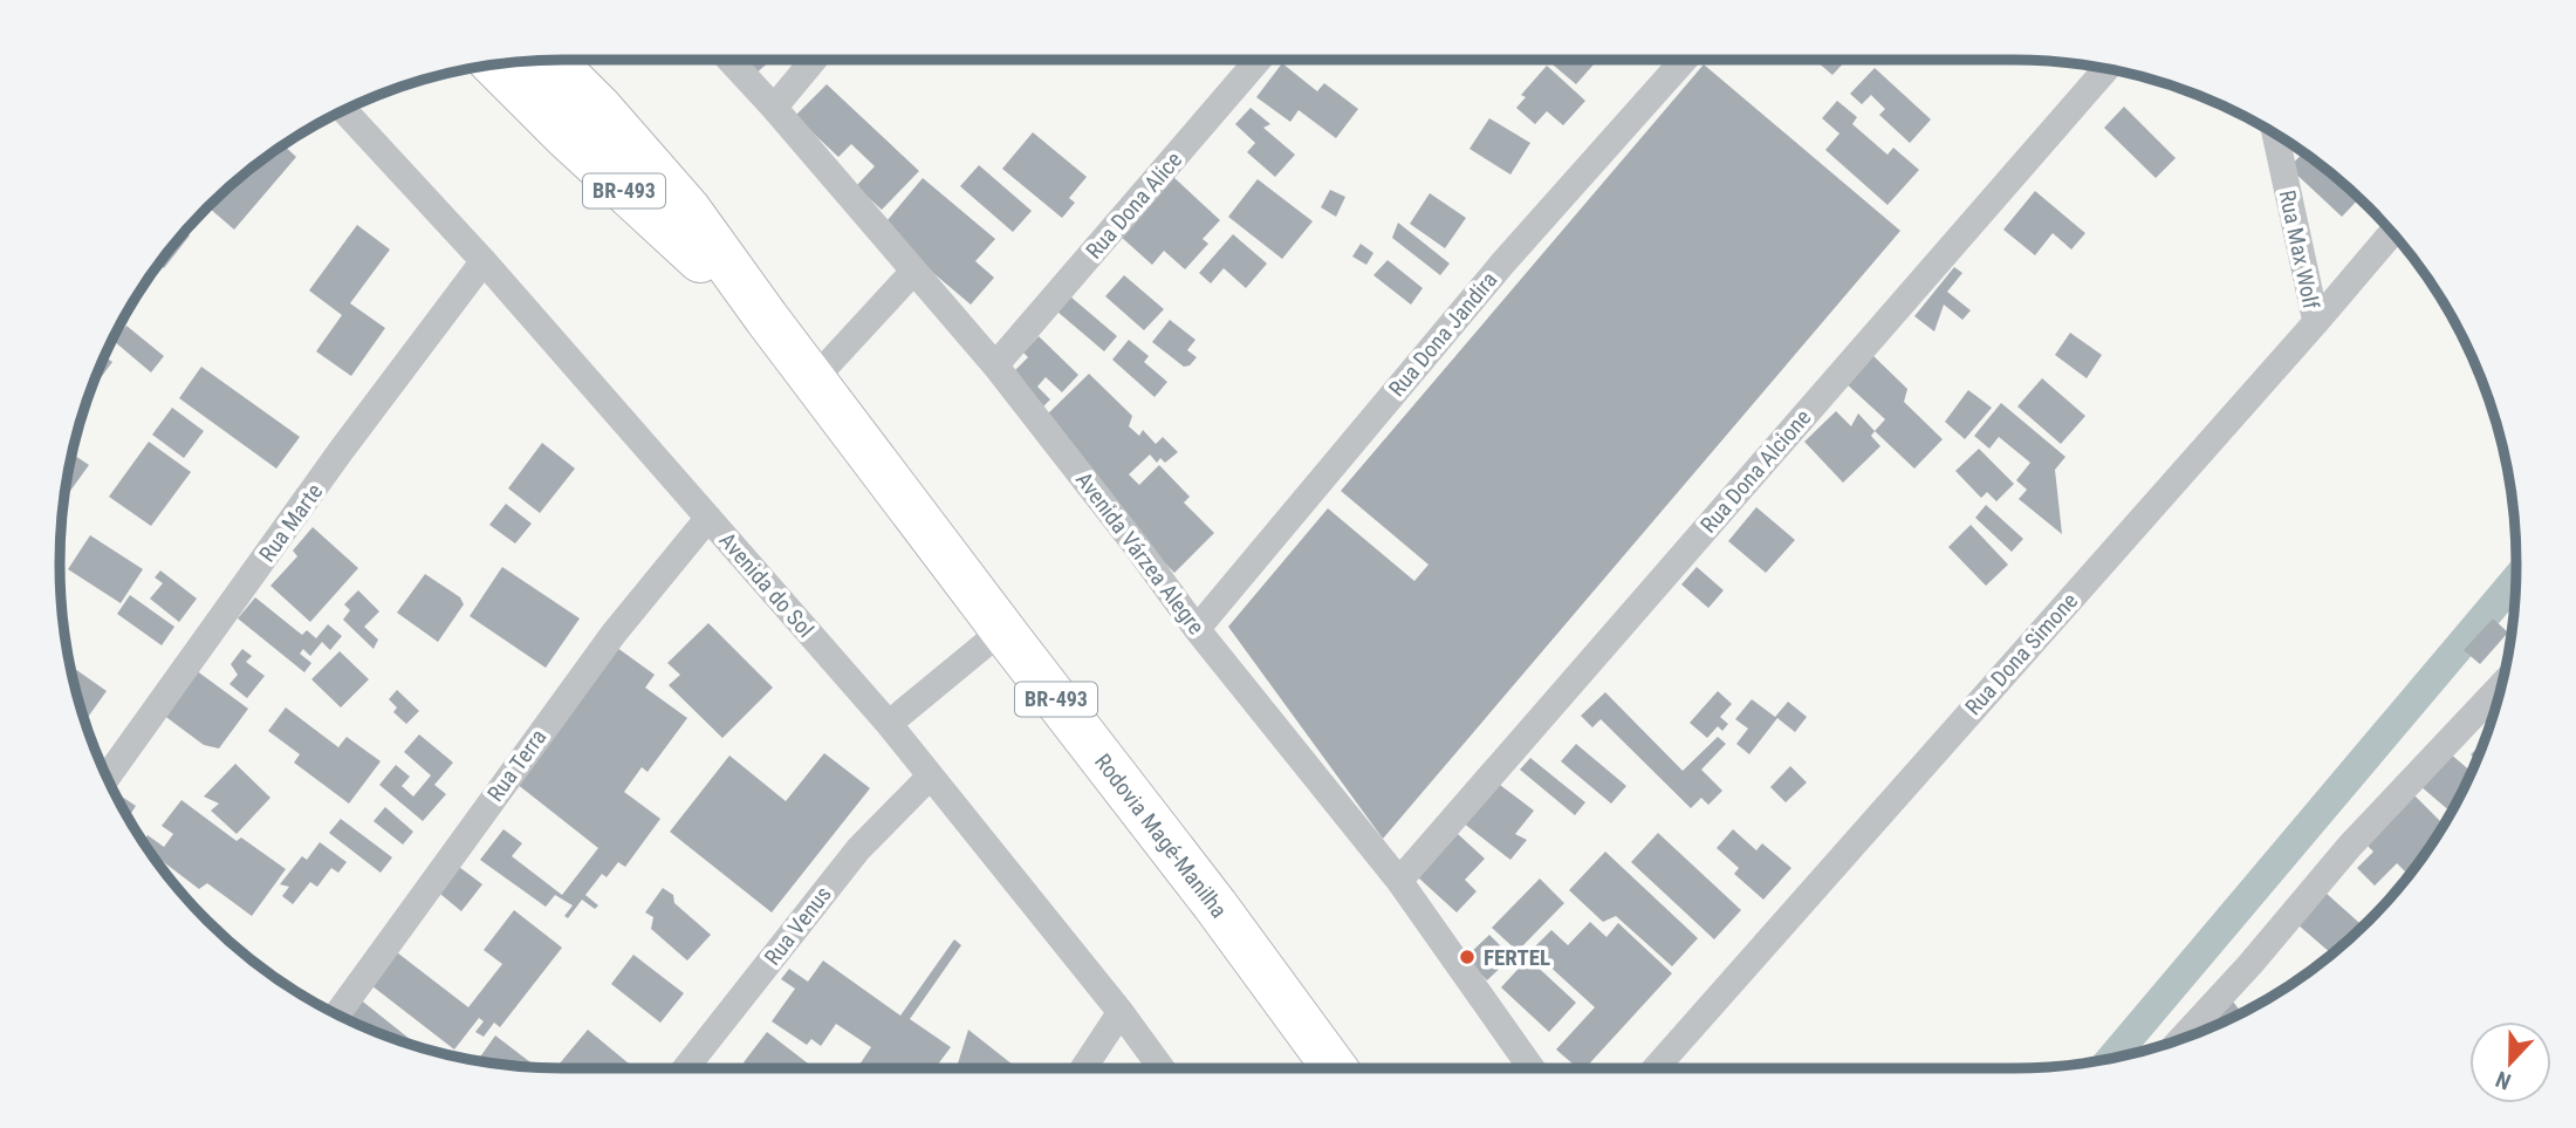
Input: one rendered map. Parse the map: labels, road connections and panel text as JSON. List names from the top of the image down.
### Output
{
  "streets": {
    "highway": ["BR-493", "Rodovia Magé-Manilha"],
    "street": [
      "Rua Dona Alice",
      "Rua Max Wolf",
      "Rua Dona Jandira",
      "Rua Dona Alcione",
      "Rua Marte",
      "Avenida Várzea Alegre",
      "Avenida do Sol",
      "Rua Dona Simone",
      "Rua Terra",
      "Rua Venus"
    ]
  },
  "crossings": [
    ["Rua Dona Alice", "Avenida Várzea Alegre"],
    ["Rua Max Wolf", "Rua Dona Simone"],
    ["Rua Dona Jandira", "Avenida Várzea Alegre"],
    ["Rua Dona Alcione", "Avenida Várzea Alegre"],
    ["Rua Marte", "Avenida do Sol"],
    ["Avenida do Sol", "Rua Terra"],
    ["Avenida do Sol", "Rua Venus"]
  ],
  "places": ["FERTEL"],
  "north": "bottom"
}
